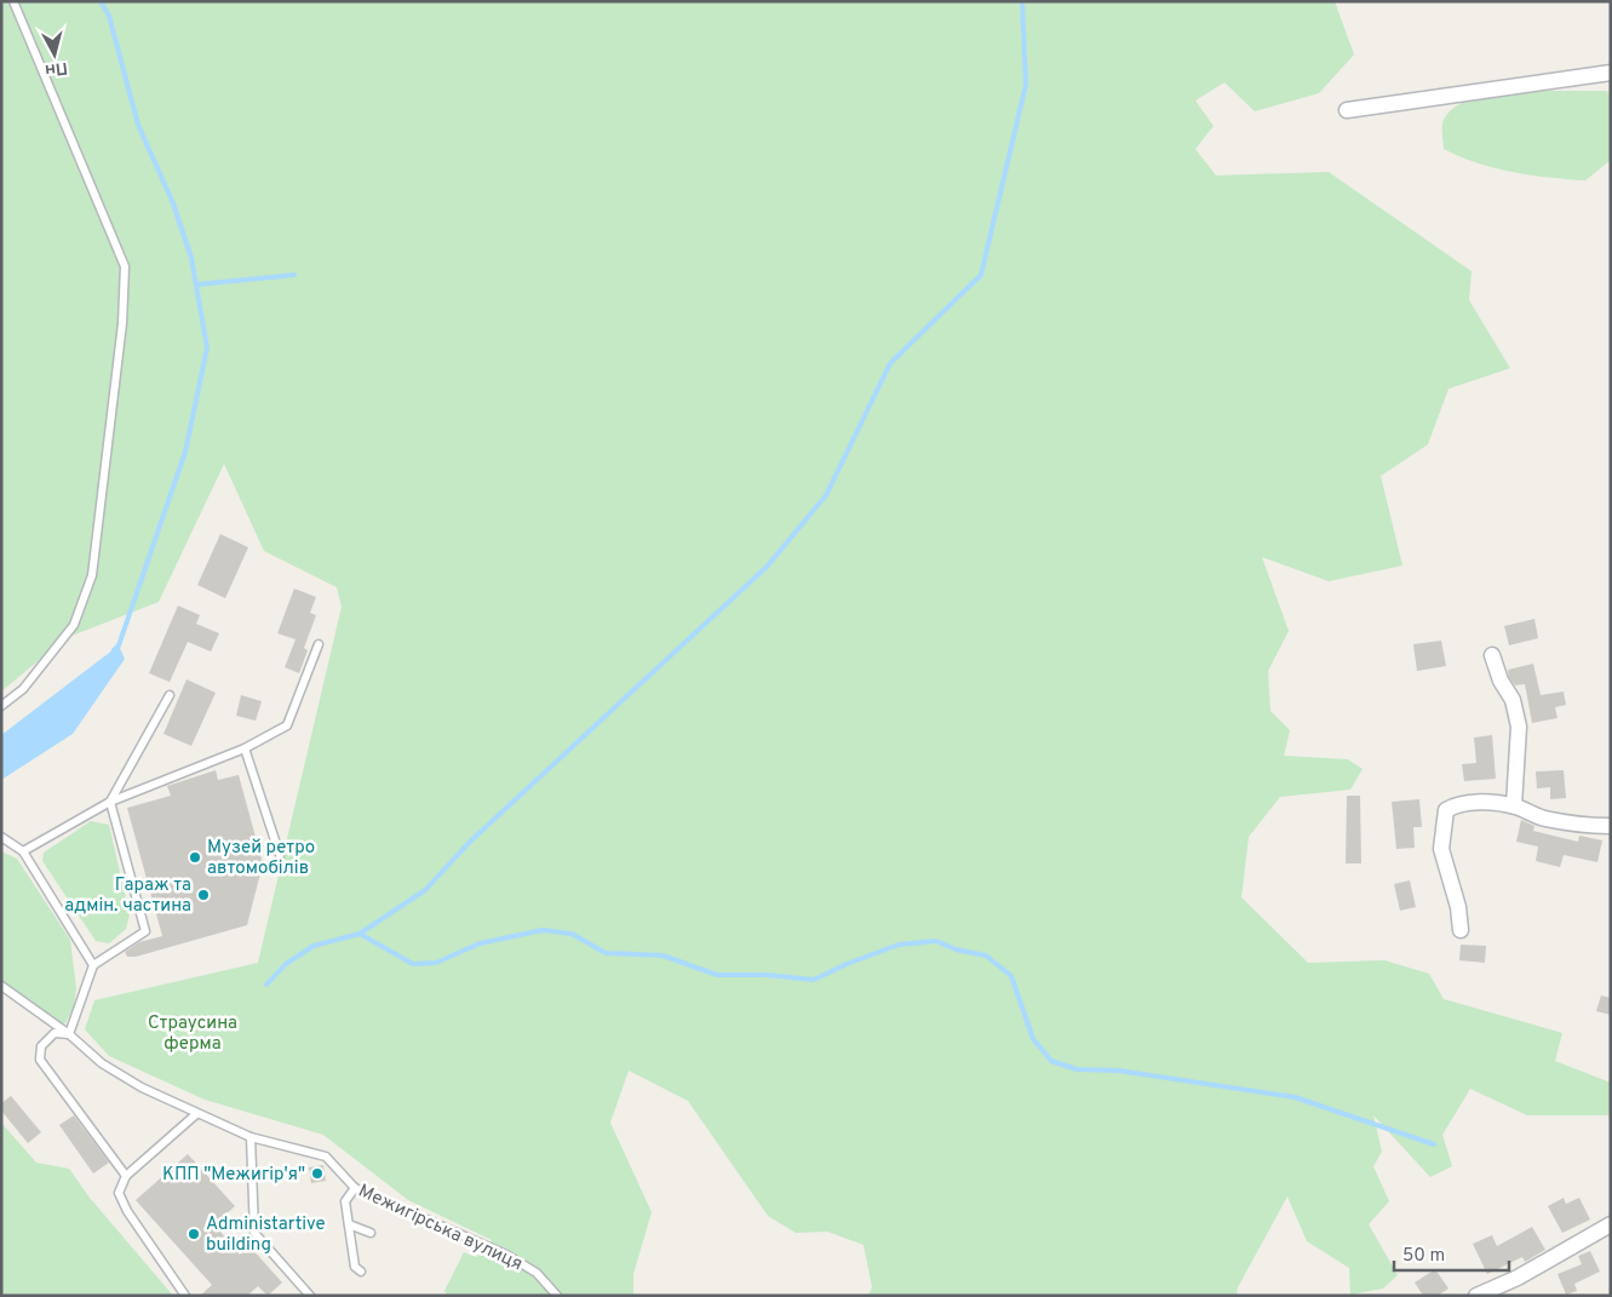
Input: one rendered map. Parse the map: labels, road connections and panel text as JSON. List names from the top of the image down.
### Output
{
  "streets": {
    "lane": ["Межигірська вулиця"]
  },
  "parks": ["Страусина ферма"],
  "places": [
    "Музей ретро автомобілів",
    "Гараж та адмін. частина",
    "КПП \"Межигір'я\"",
    "Administartive building"
  ],
  "scale_bar": "50 m",
  "north": "bottom"
}
